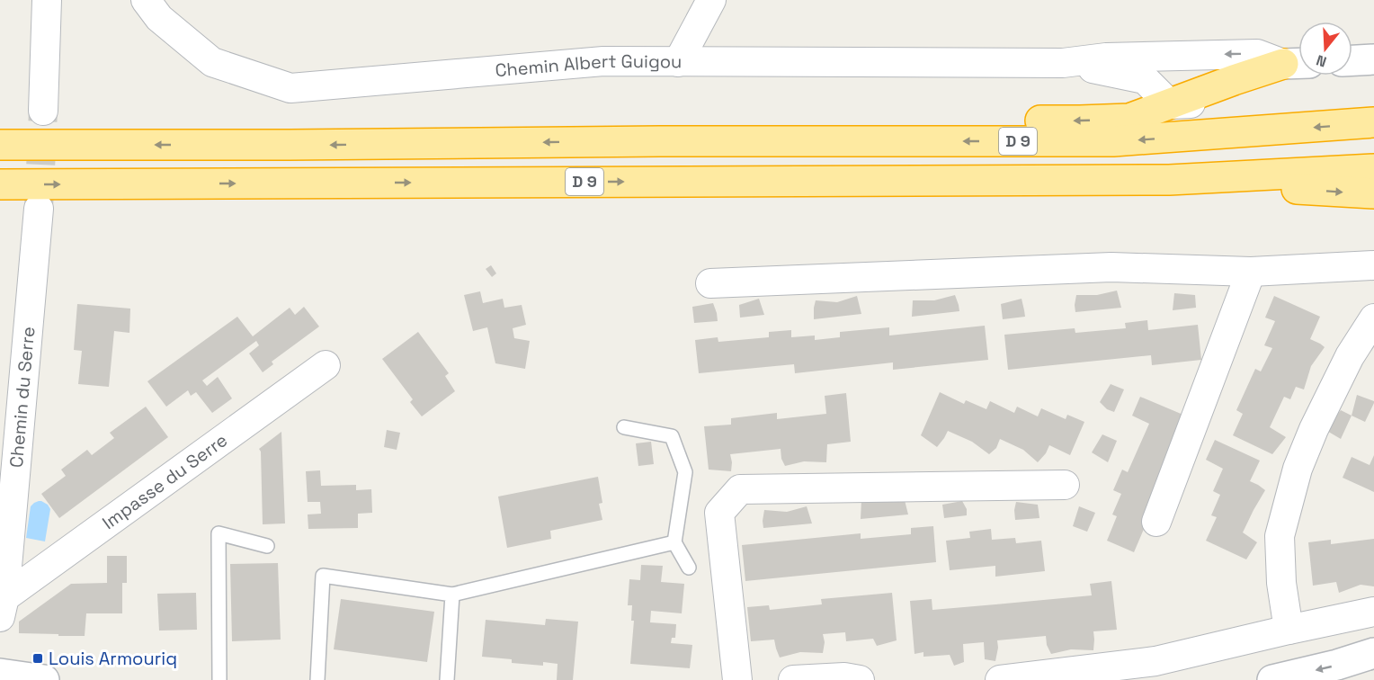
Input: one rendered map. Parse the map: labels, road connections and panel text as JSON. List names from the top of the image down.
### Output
{
  "streets": {
    "highway": ["D 9"],
    "street": ["Chemin Albert Guigou", "Chemin du Serre", "Impasse du Serre"]
  },
  "crossings": [
    ["Chemin du Serre", "Impasse du Serre"]
  ],
  "places": {
    "transit": ["Louis Armouriq"]
  },
  "north": "bottom"
}
